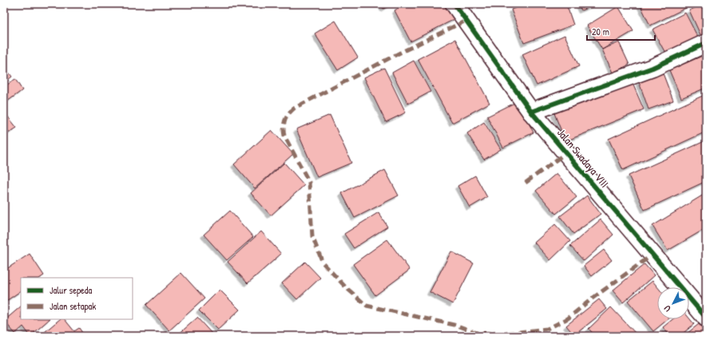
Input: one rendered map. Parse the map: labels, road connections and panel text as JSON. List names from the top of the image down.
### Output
{
  "streets": {
    "street": ["Jalan Swadaya VIII"]
  },
  "legend": ["Jalur sepeda", "Jalan setapak"],
  "scale_bar": "20 m",
  "north": "bottom left"
}
